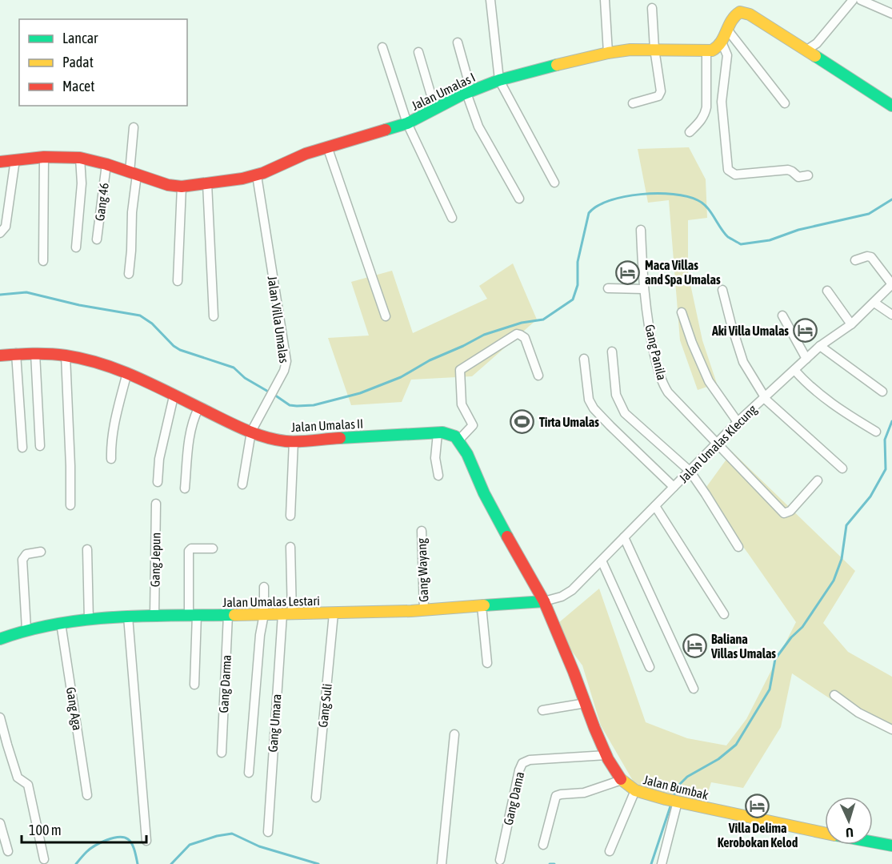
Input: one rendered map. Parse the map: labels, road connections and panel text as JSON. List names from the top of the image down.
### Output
{
  "streets": {
    "street": [
      "Jalan Umalas I",
      "Gang 46",
      "Jalan Villa Umalas",
      "Gang Panila",
      "Jalan Umalas II",
      "Jalan Umalas Klecung",
      "Gang Jepun",
      "Gang Wayang",
      "Jalan Umalas Lestari",
      "Gang Darma",
      "Gang Suli",
      "Gang Aga",
      "Gang Umara",
      "Jalan Bumbak",
      "Gang Dama"
    ]
  },
  "crossings": [
    ["Jalan Umalas I", "Gang 46"],
    ["Jalan Umalas I", "Jalan Villa Umalas"],
    ["Jalan Villa Umalas", "Jalan Umalas II"],
    ["Gang Panila", "Jalan Umalas Klecung"],
    ["Jalan Umalas Klecung", "Jalan Umalas Lestari"],
    ["Jalan Umalas Klecung", "Jalan Bumbak"],
    ["Gang Jepun", "Jalan Umalas Lestari"],
    ["Gang Wayang", "Jalan Umalas Lestari"],
    ["Jalan Umalas Lestari", "Gang Darma"],
    ["Jalan Umalas Lestari", "Gang Suli"],
    ["Jalan Umalas Lestari", "Gang Aga"],
    ["Jalan Umalas Lestari", "Gang Umara"],
    ["Jalan Umalas Lestari", "Jalan Bumbak"],
    ["Jalan Bumbak", "Gang Dama"]
  ],
  "places": {
    "hotel": [
      "Maca Villas and Spa Umalas",
      "Aki Villa Umalas",
      "Baliana Villas Umalas",
      "Villa Delima Kerobokan Kelod"
    ],
    "sports": ["Tirta Umalas"]
  },
  "legend": ["Lancar", "Padat", "Macet"],
  "scale_bar": "100 m",
  "north": "bottom"
}
